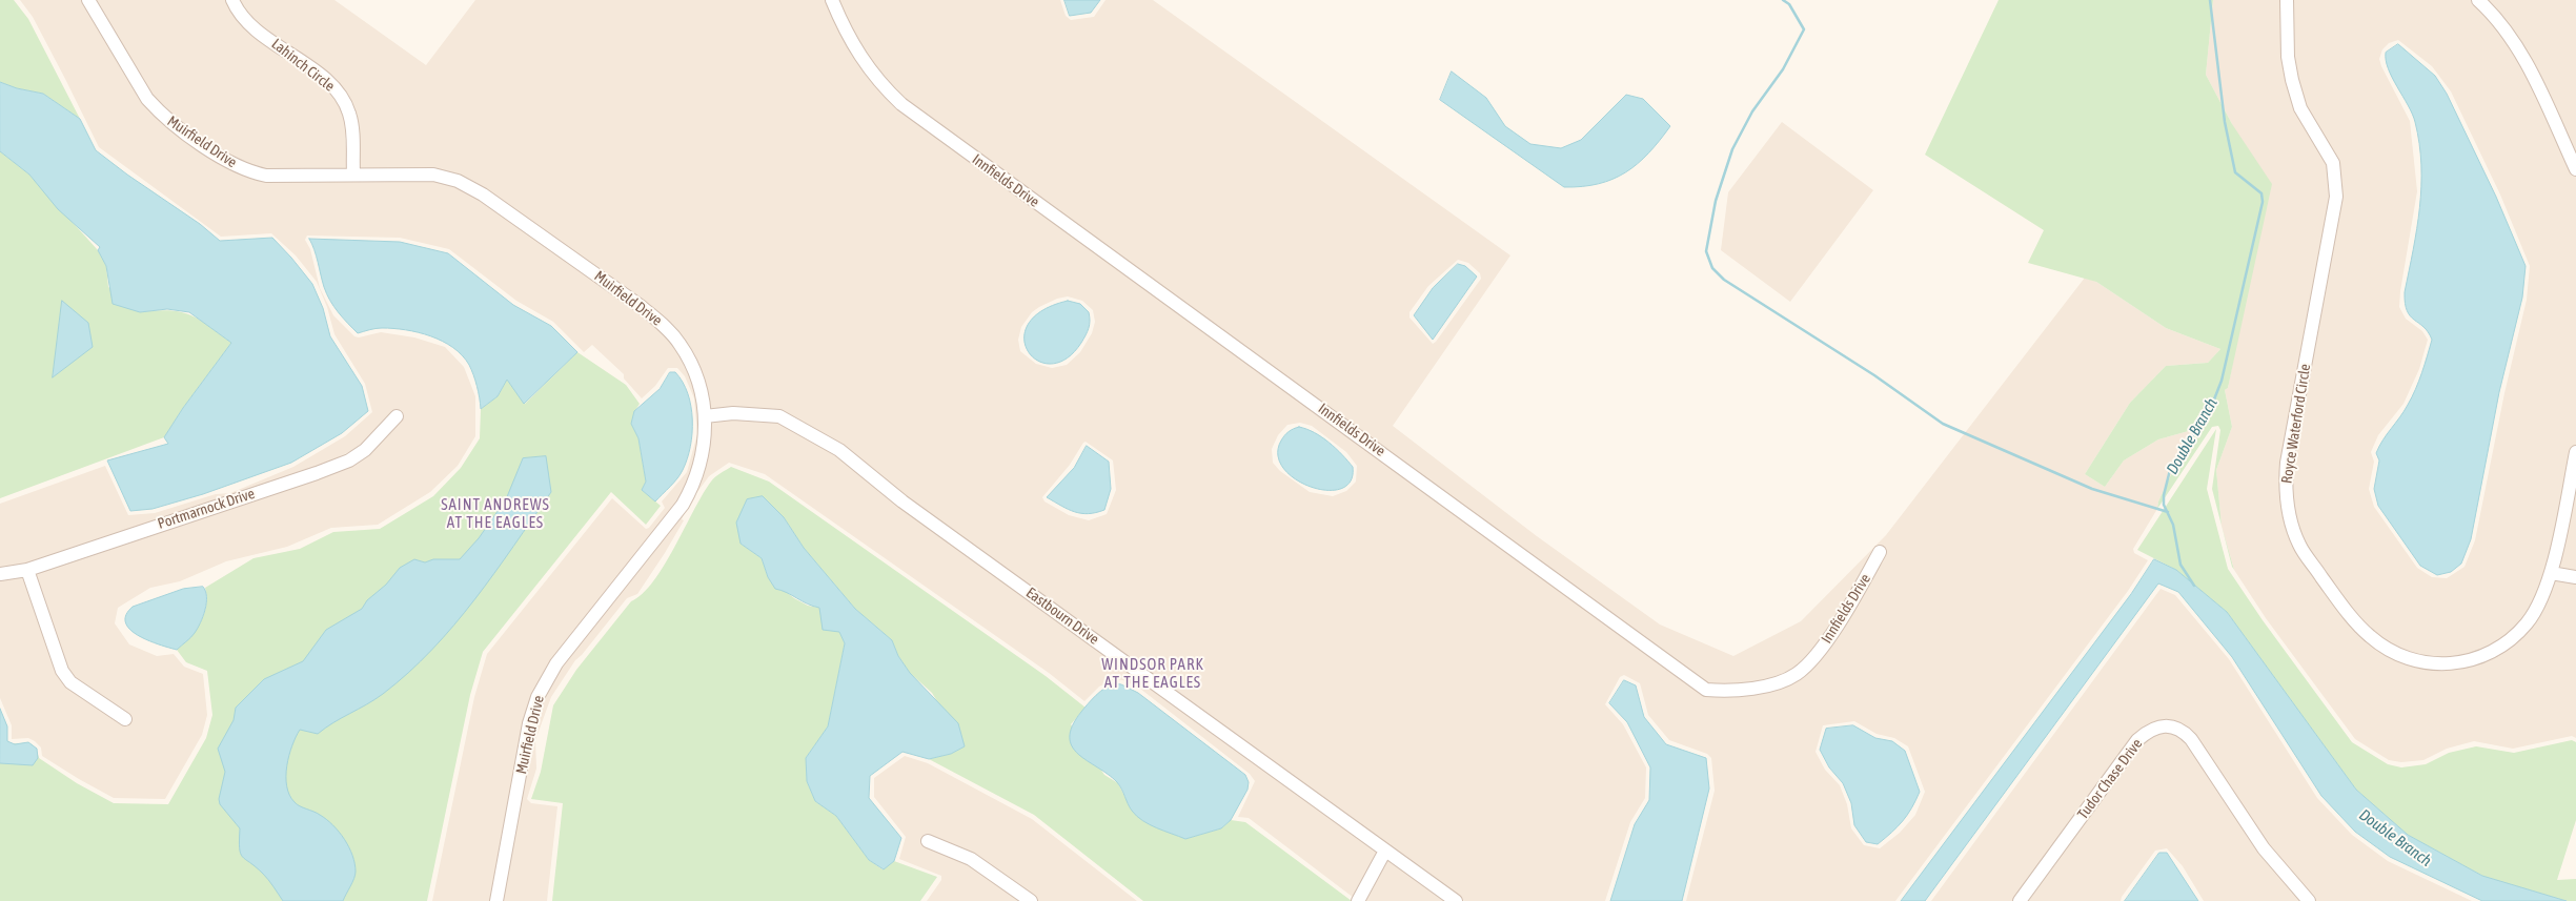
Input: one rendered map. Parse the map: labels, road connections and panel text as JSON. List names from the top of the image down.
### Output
{
  "streets": {
    "street": [
      "Lahinch Circle",
      "Muirfield Drive",
      "Innfields Drive",
      "Royce Waterford Circle",
      "Portmarnock Drive",
      "Eastbourn Drive",
      "Tudor Chase Drive"
    ]
  },
  "crossings": [
    ["Lahinch Circle", "Muirfield Drive"],
    ["Muirfield Drive", "Eastbourn Drive"]
  ],
  "districts": ["SAINT ANDREWS AT THE EAGLES", "WINDSOR PARK AT THE EAGLES"],
  "water": ["Double Branch"]
}
